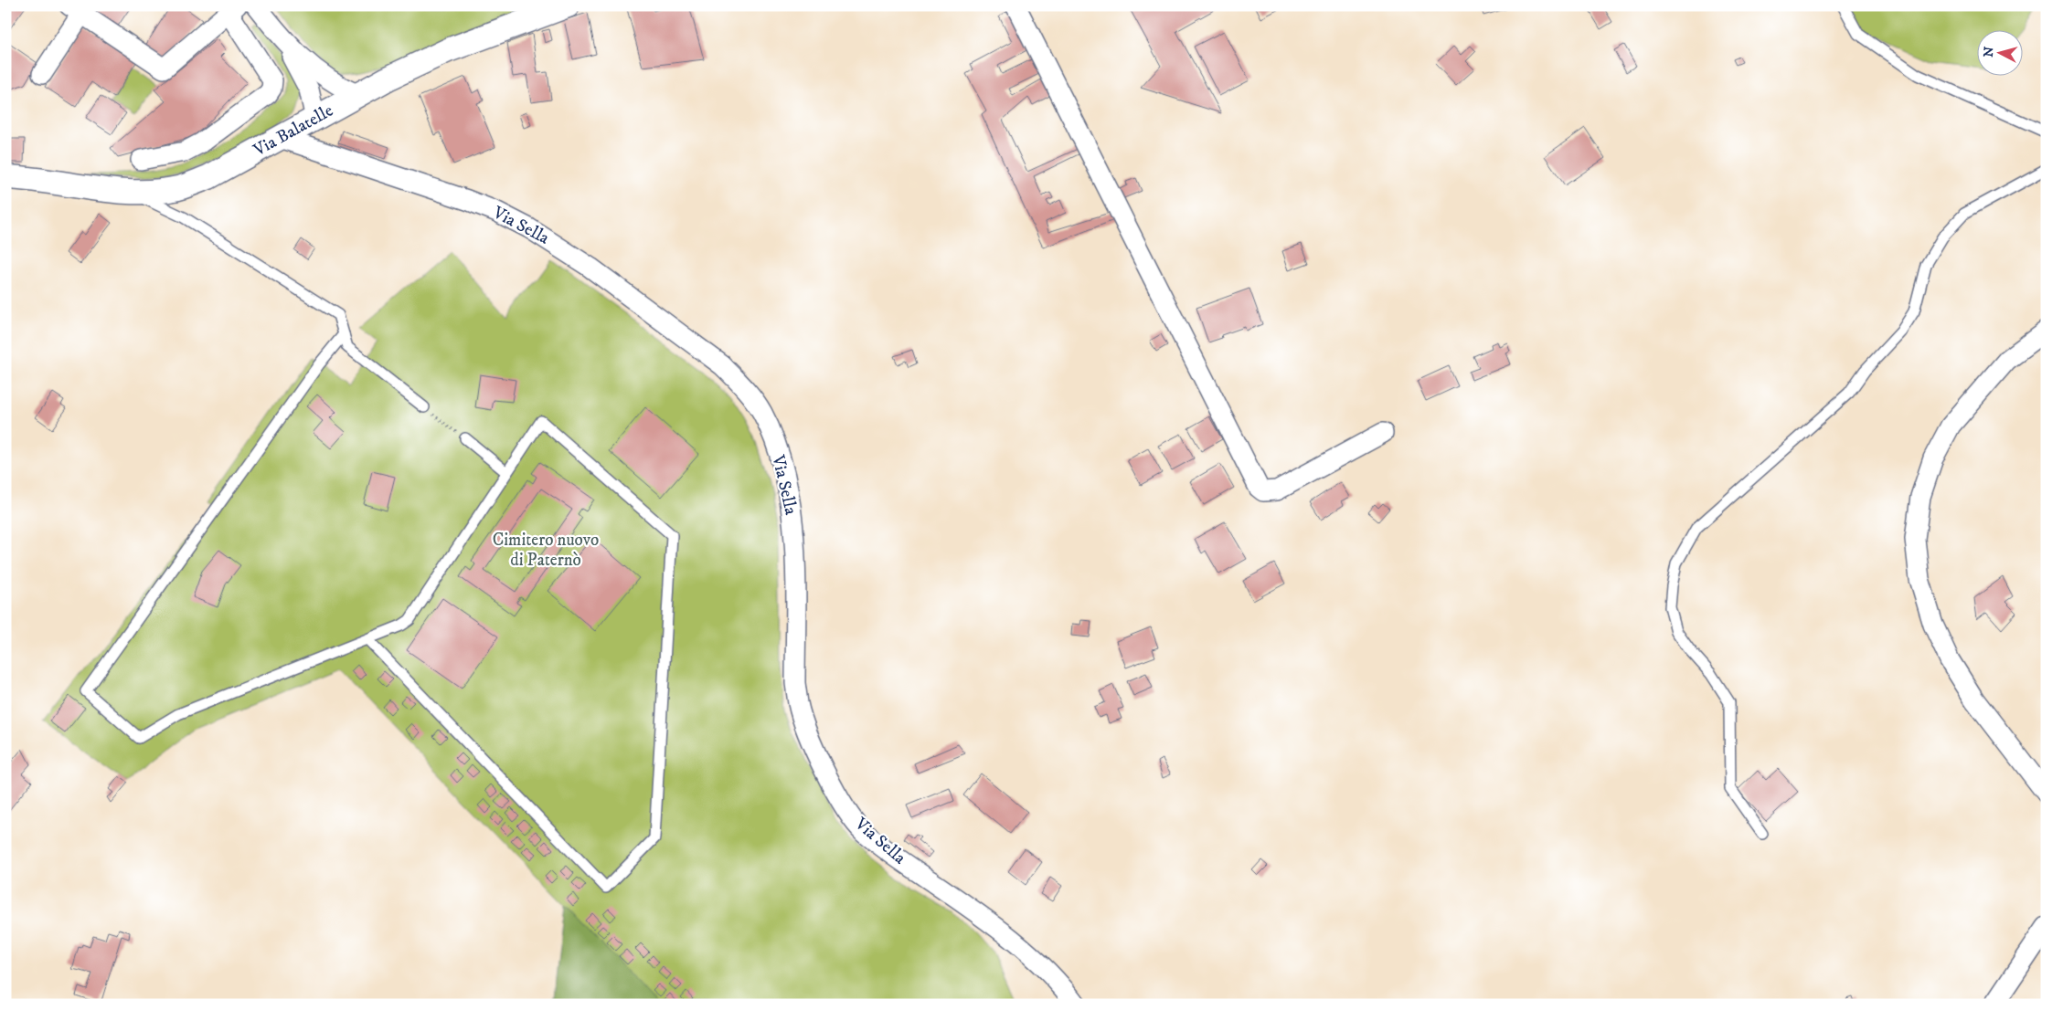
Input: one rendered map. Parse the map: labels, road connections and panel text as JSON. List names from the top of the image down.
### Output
{
  "streets": {
    "street": ["Via Balatelle", "Via Sella"]
  },
  "crossings": [
    ["Via Balatelle", "Via Sella"]
  ],
  "parks": ["Cimitero nuovo di Paternò"],
  "north": "left"
}
